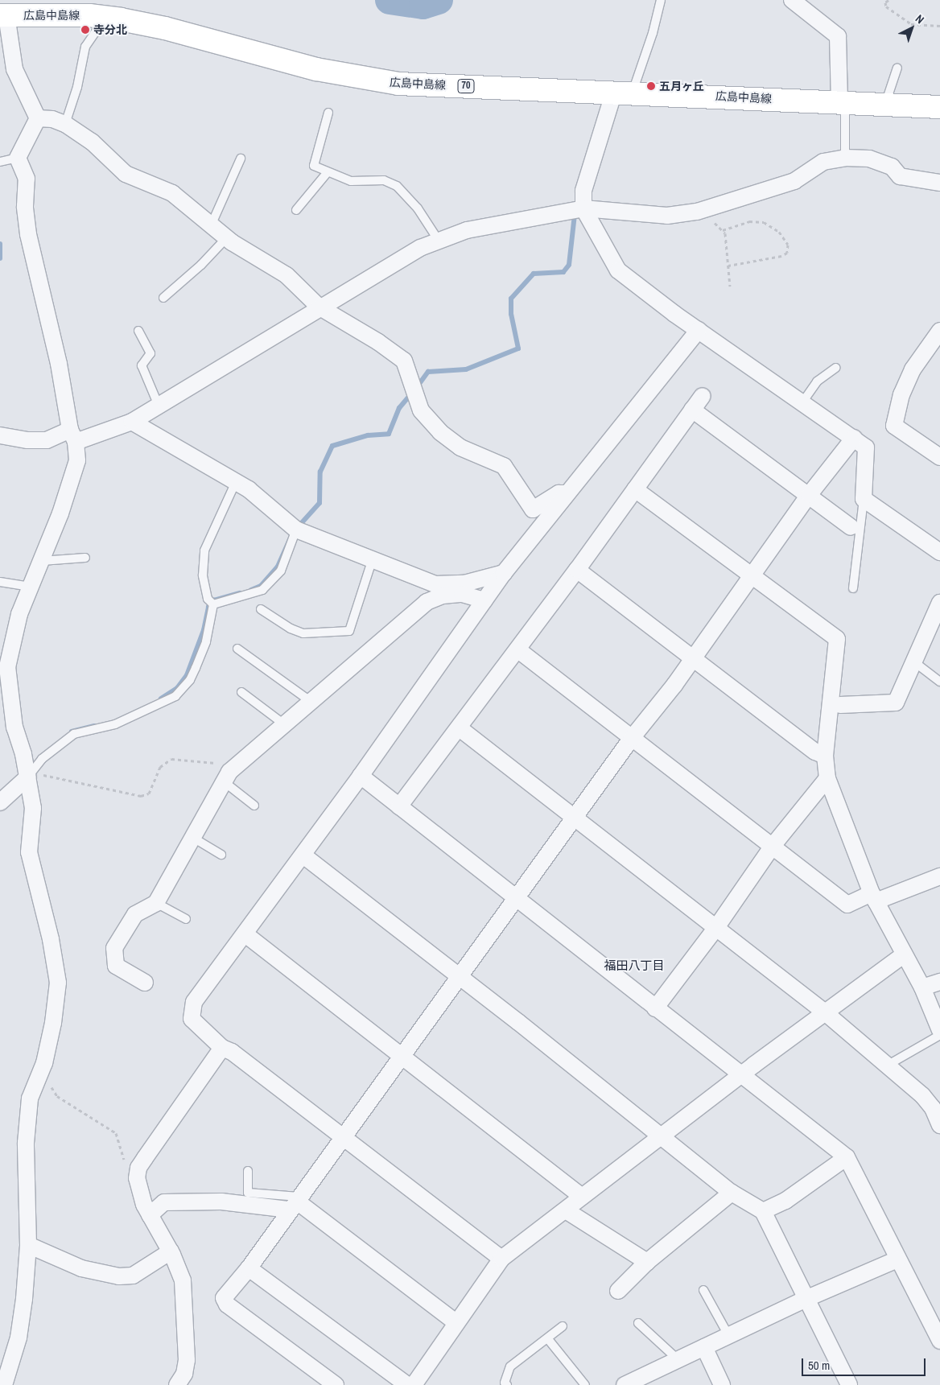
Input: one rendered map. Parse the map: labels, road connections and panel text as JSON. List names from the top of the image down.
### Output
{
  "streets": {
    "main road": ["広島中島線", "70"]
  },
  "districts": ["福田八丁目"],
  "places": ["寺分北", "五月ヶ丘"],
  "scale_bar": "50 m",
  "north": "top right"
}
